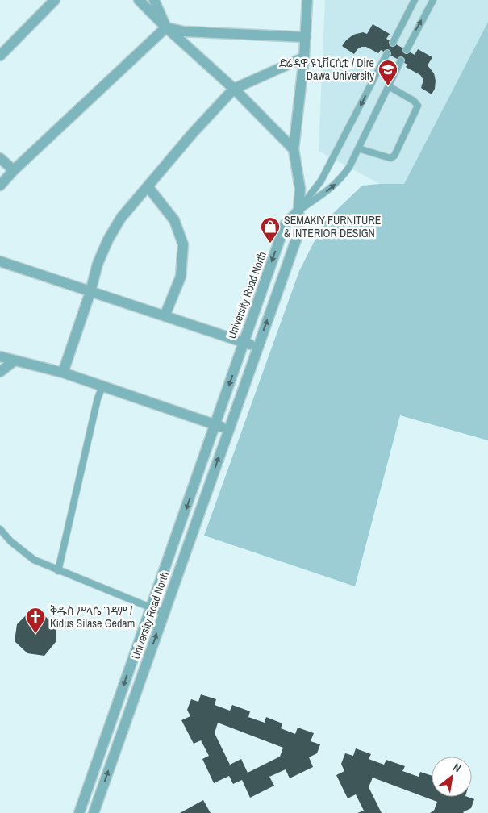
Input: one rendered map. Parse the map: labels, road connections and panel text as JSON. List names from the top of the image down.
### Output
{
  "streets": {
    "street": ["University Road North"]
  },
  "places": {
    "school or university": ["ድሬዳዋ ዩኒቨርሲቲ / Dire Dawa University"],
    "shop": ["SEMAKIY FURNITURE & INTERIOR DESIGN"],
    "church": ["ቅዱስ ሥላሴ ገዳም / Kidus Silase Gedam"]
  },
  "north": "top right"
}
